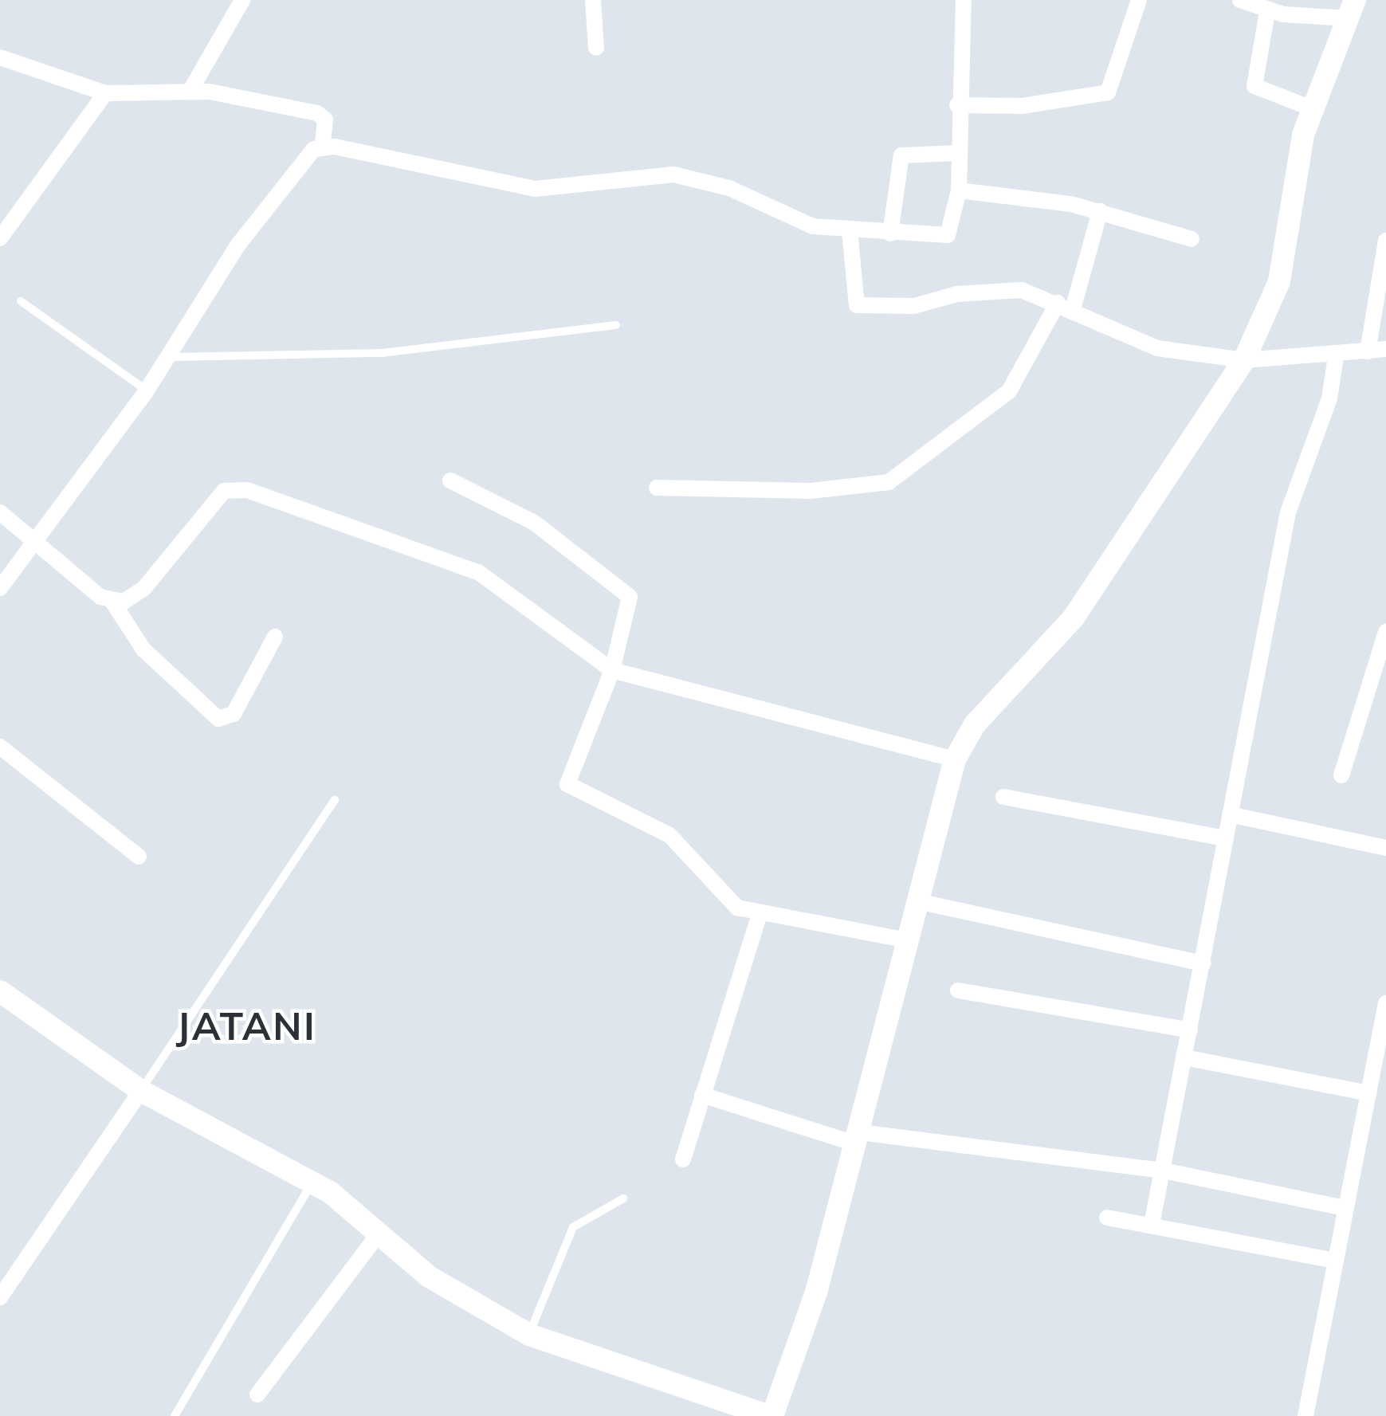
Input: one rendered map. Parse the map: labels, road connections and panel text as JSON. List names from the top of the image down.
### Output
{
  "districts": ["JATANI"]
}
